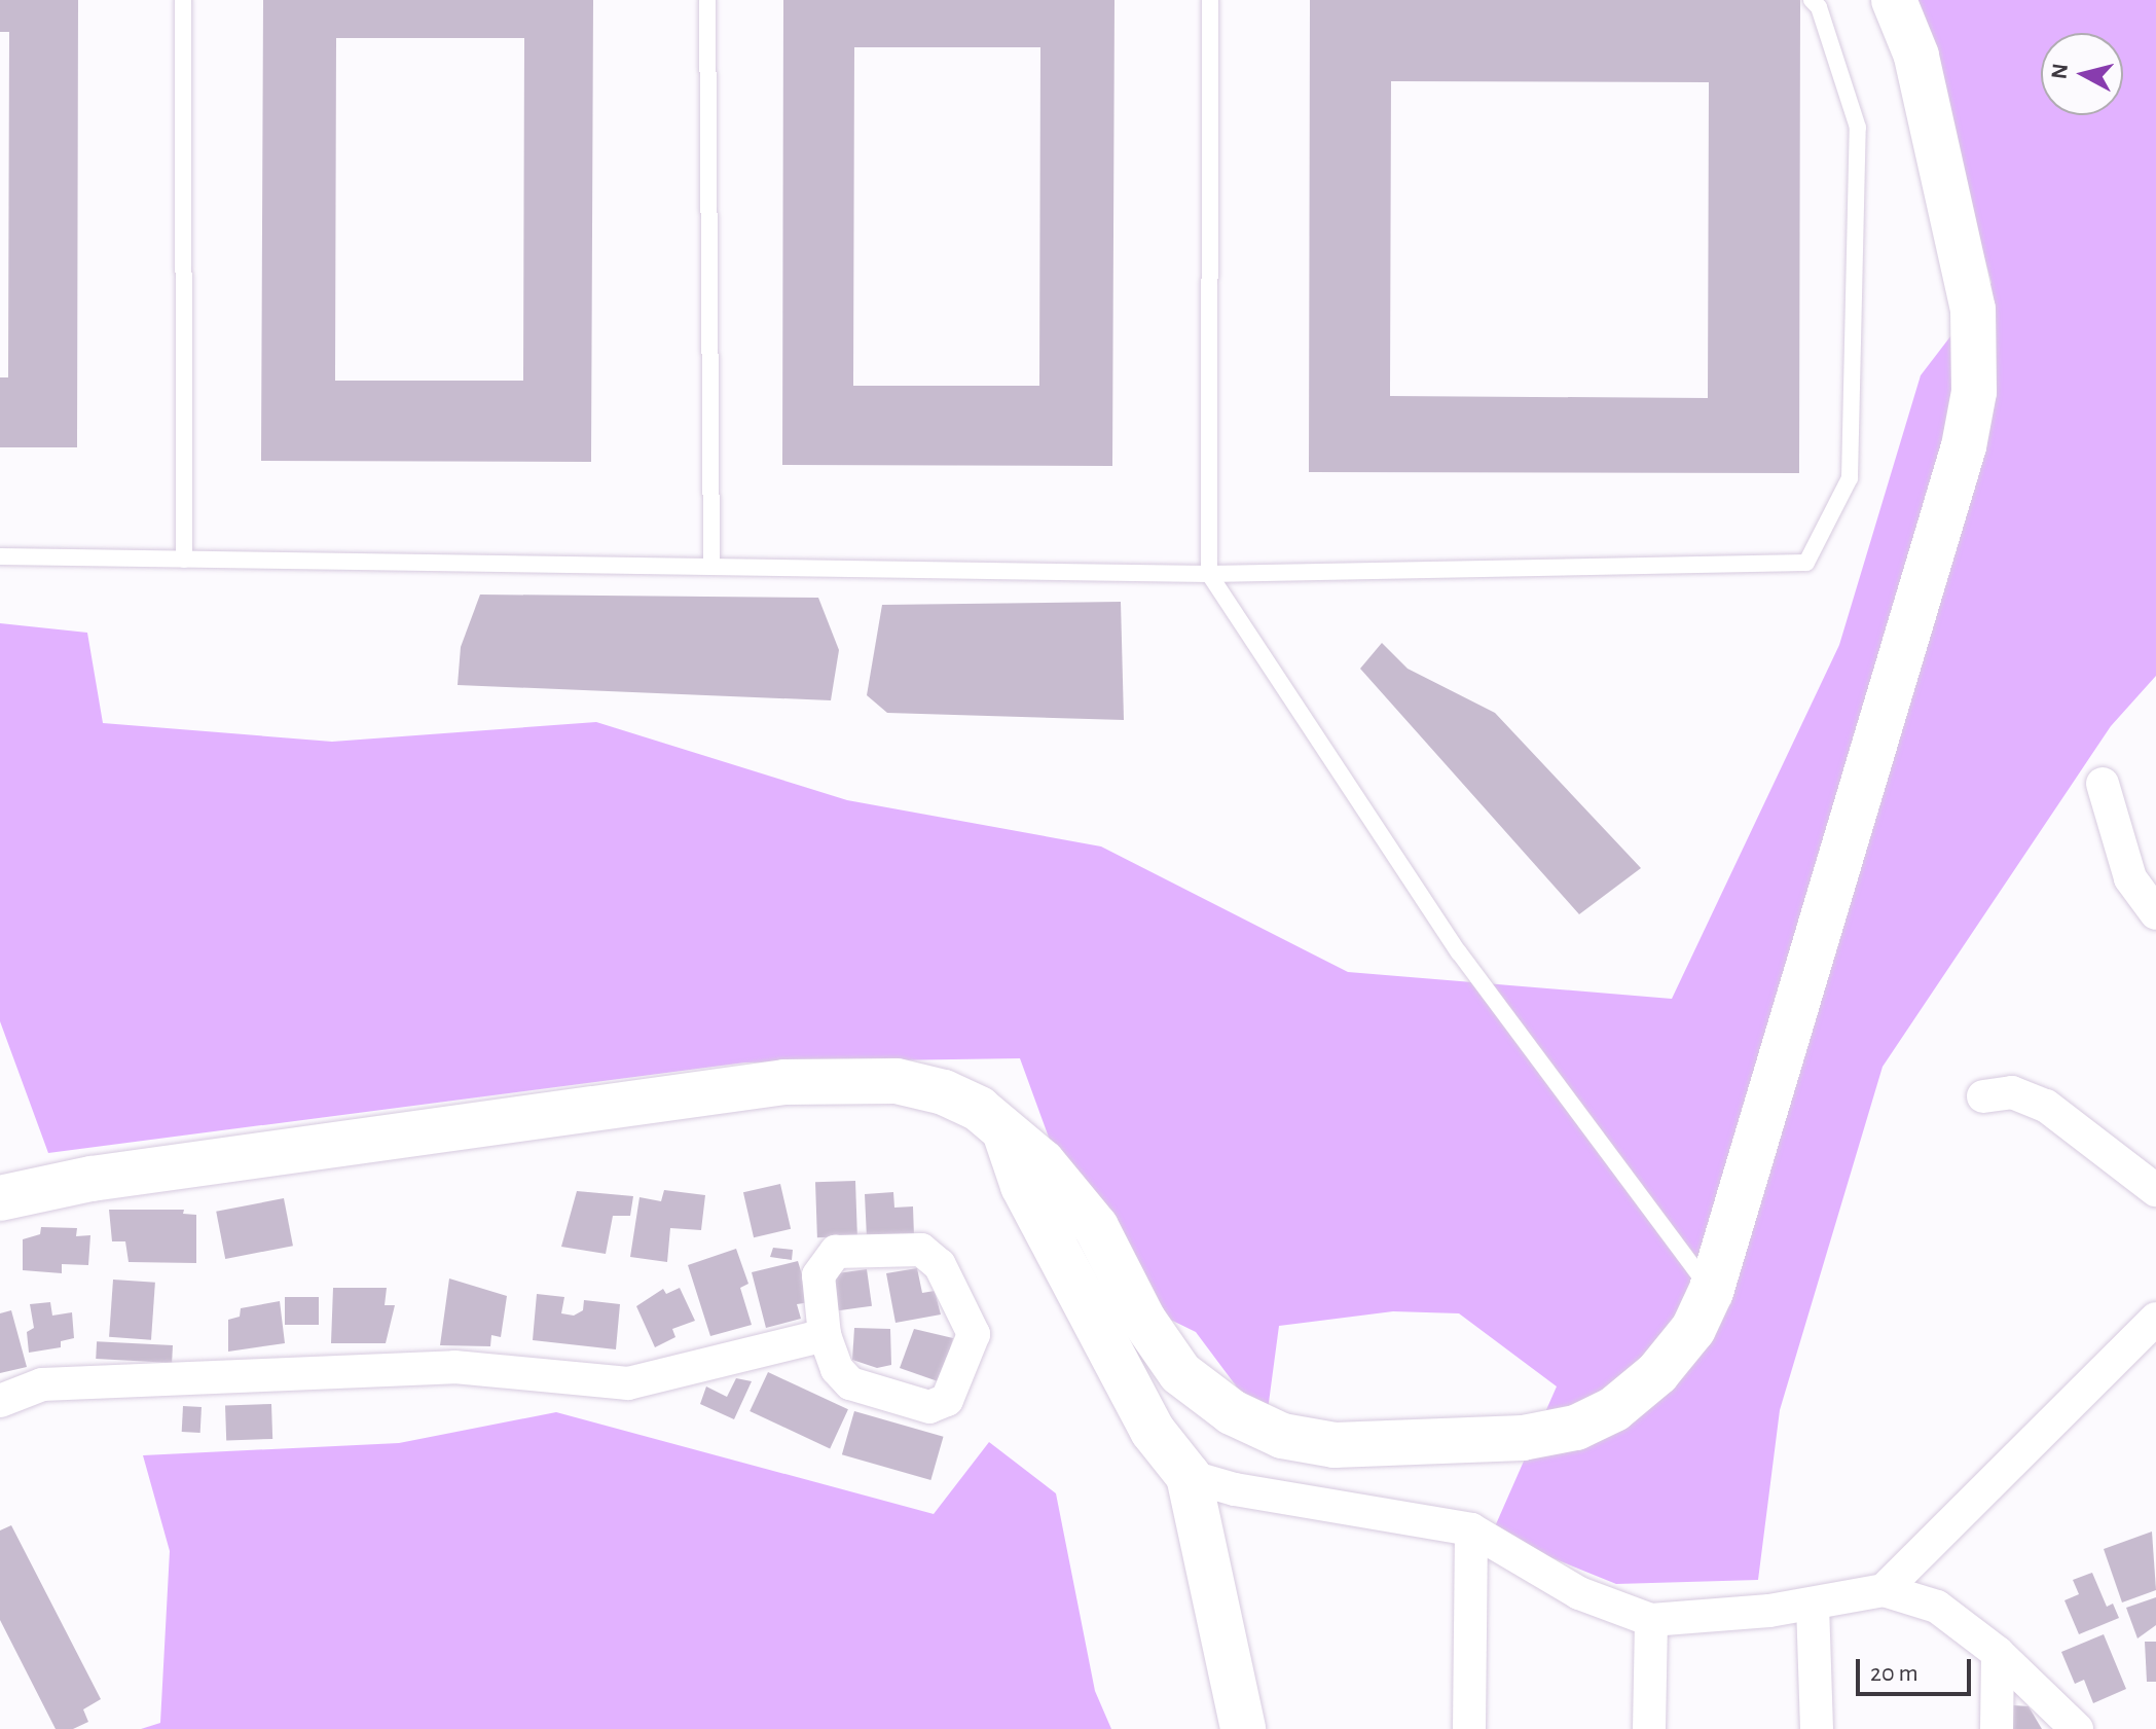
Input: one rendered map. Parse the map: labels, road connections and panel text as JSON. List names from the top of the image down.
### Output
{
  "scale_bar": "20 m",
  "north": "left"
}
